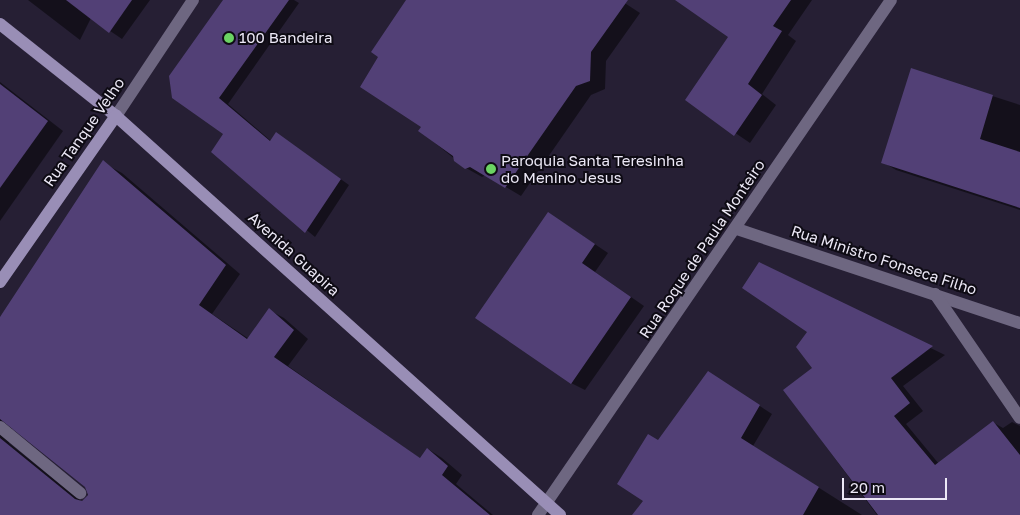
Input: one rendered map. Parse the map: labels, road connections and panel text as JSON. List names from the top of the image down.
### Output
{
  "streets": {
    "main road": ["Rua Tanque Velho", "Avenida Guapira"],
    "street": ["Rua Roque de Paula Monteiro", "Rua Ministro Fonseca Filho"]
  },
  "crossings": [
    ["Rua Tanque Velho", "Avenida Guapira"],
    ["Rua Roque de Paula Monteiro", "Avenida Guapira"],
    ["Rua Roque de Paula Monteiro", "Rua Ministro Fonseca Filho"]
  ],
  "places": ["100 Bandeira", "Paroquia Santa Teresinha do Menino Jesus"],
  "scale_bar": "20 m"
}
